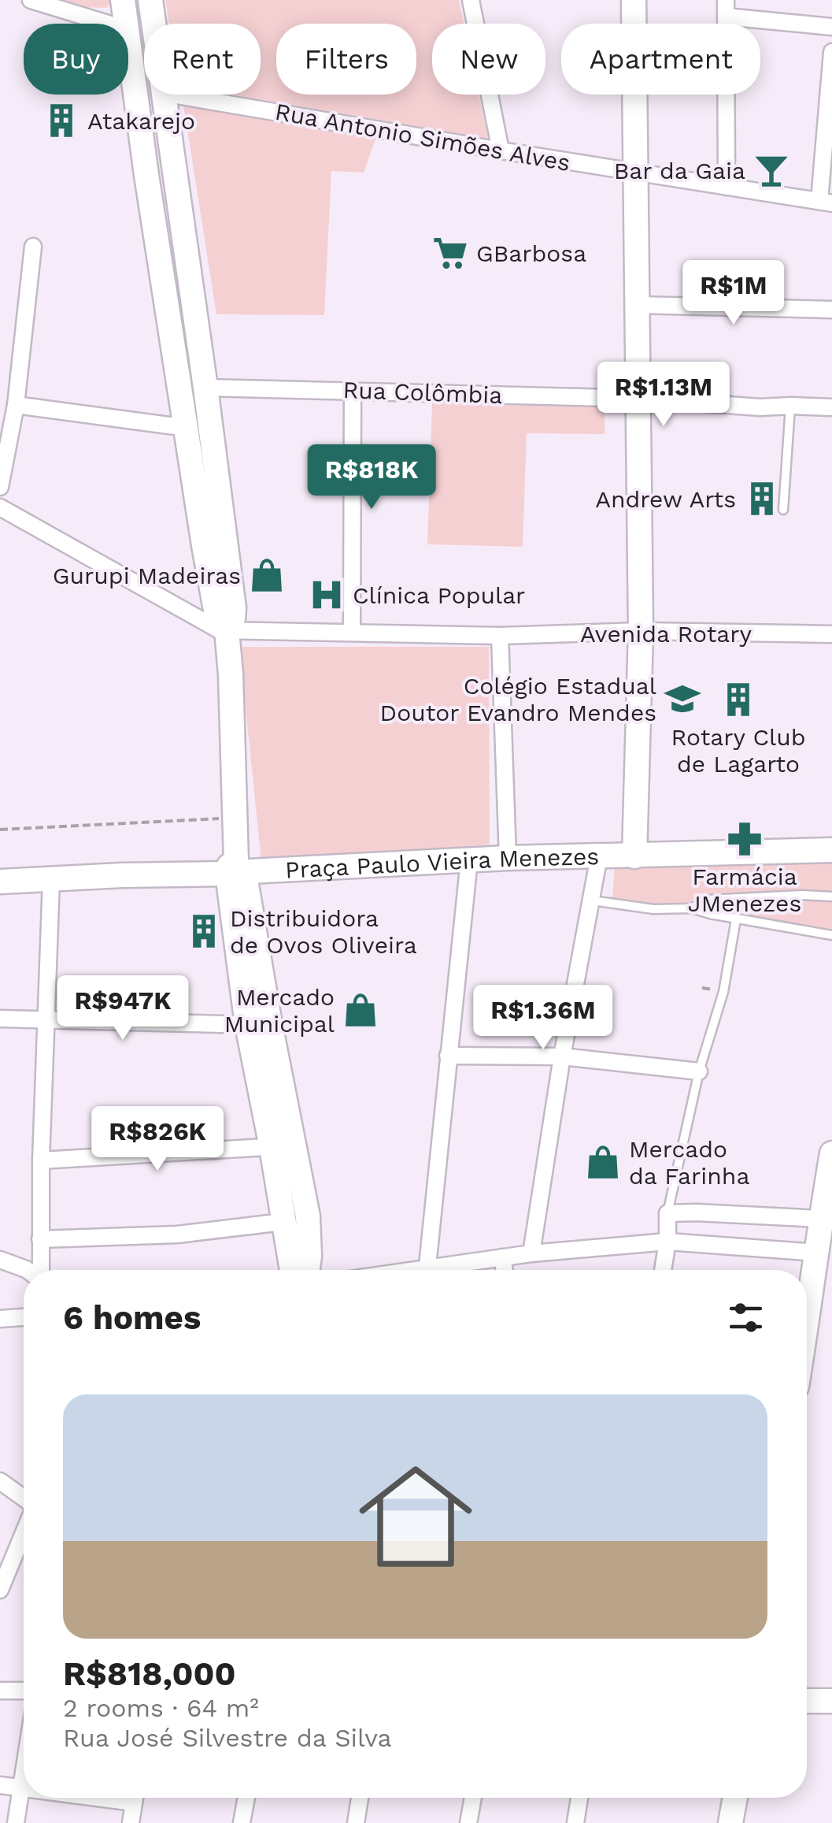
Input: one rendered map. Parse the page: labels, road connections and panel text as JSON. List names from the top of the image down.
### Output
{
  "streets": {
    "main road": ["Praça Paulo Vieira Menezes"],
    "street": ["Rua Antonio Simões Alves", "Rua Colômbia", "Avenida Rotary"]
  },
  "places": {
    "building": [
      "Atakarejo",
      "Andrew Arts",
      "Rotary Club de Lagarto",
      "Distribuidora de Ovos Oliveira"
    ],
    "bar": ["Bar da Gaia"],
    "supermarket": ["GBarbosa"],
    "shop": ["Gurupi Madeiras", "Mercado Municipal", "Mercado da Farinha"],
    "hospital": ["Clínica Popular"],
    "school or university": ["Colégio Estadual Doutor Evandro Mendes"],
    "pharmacy": ["Farmácia JMenezes"]
  },
  "page": {
    "chip": [
      "Buy",
      "Rent",
      "Filters",
      "New",
      "Apartment"
    ],
    "price": [
      "R$1M",
      "R$1.13M",
      "R$818K",
      "R$947K",
      "R$1.36M",
      "R$826K"
    ],
    "heading": "6 homes",
    "list": [
      {
        "name": "R$818,000",
        "note": "2 rooms · 64 m² · Rua José Silvestre da Silva"
      }
    ]
  }
}
